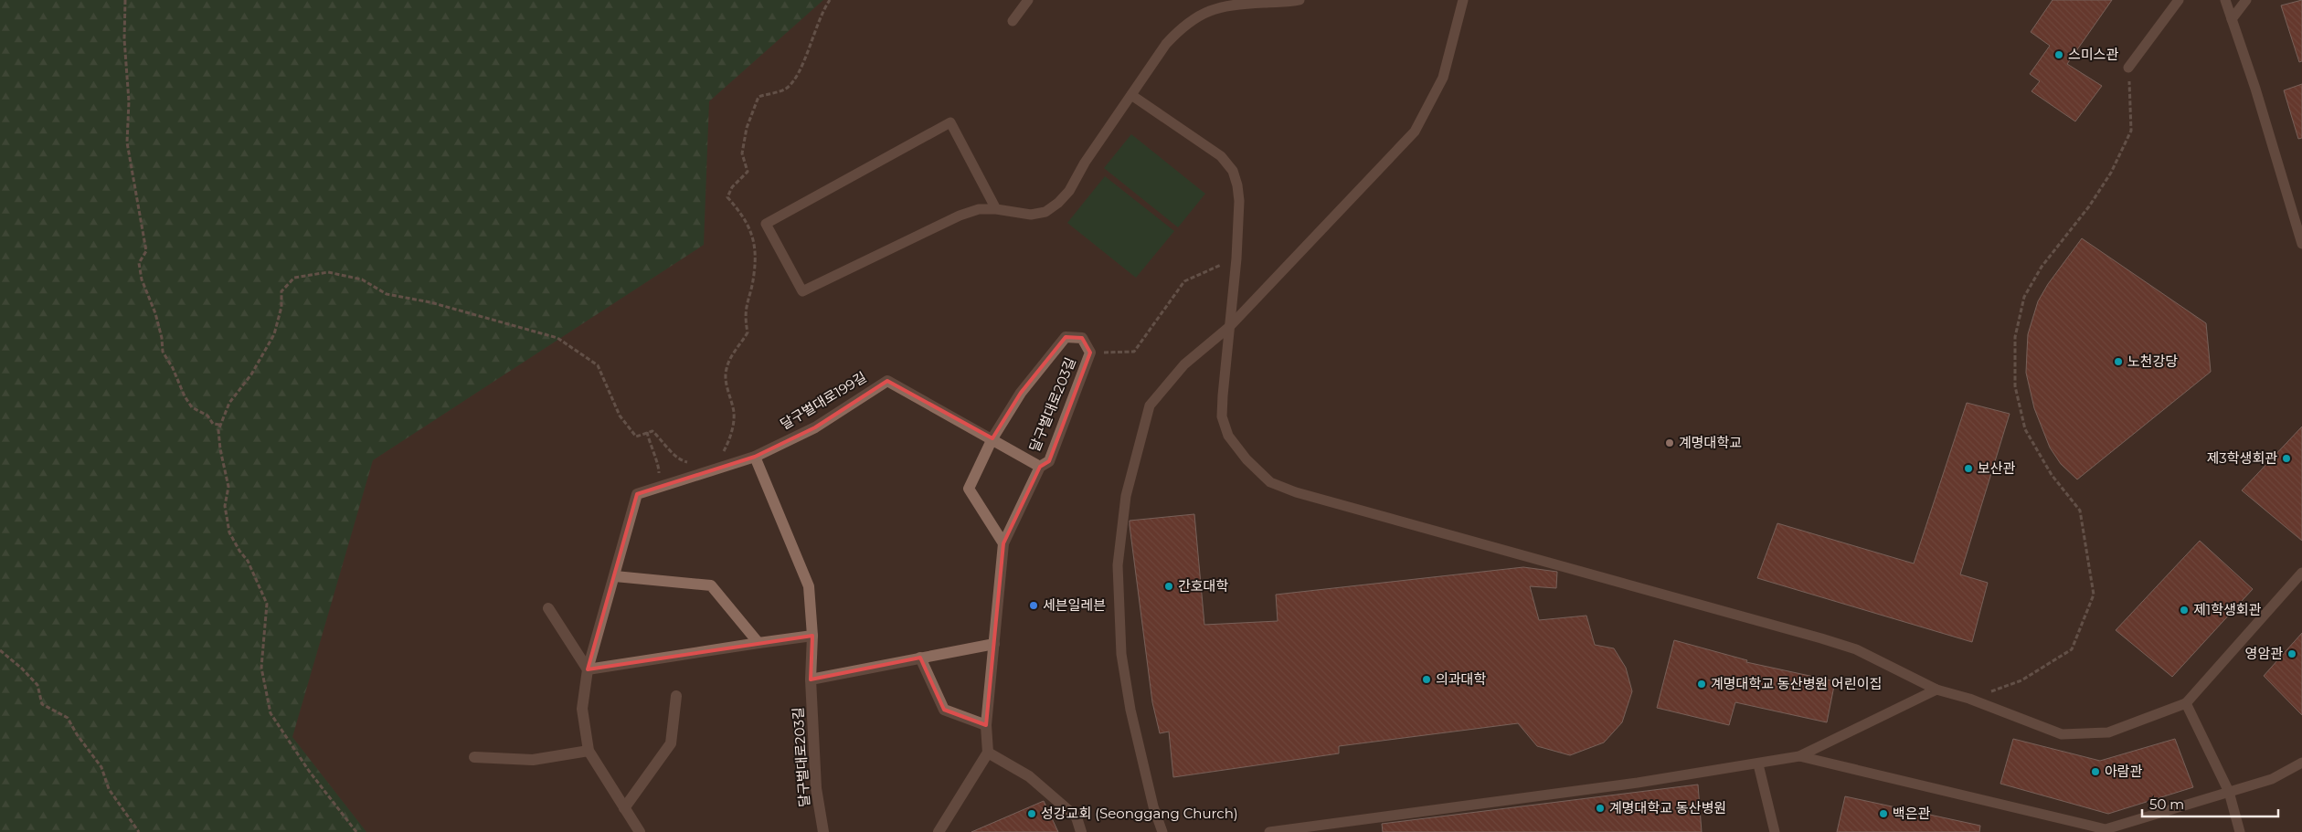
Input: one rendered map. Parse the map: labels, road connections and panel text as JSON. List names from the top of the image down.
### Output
{
  "streets": {
    "street": ["달구벌대로199길", "달구벌대로203길"]
  },
  "crossings": [
    ["달구벌대로199길", "달구벌대로203길"]
  ],
  "places": [
    "스미스관",
    "노천강당",
    "계명대학교",
    "제3학생회관",
    "보산관",
    "간호대학",
    "세븐일레븐",
    "제1학생회관",
    "영암관",
    "의과대학",
    "계명대학교 동산병원 어린이집",
    "아람관",
    "계명대학교 동산병원",
    "성강교회 (Seonggang Church)",
    "백은관"
  ],
  "scale_bar": "50 m"
}
